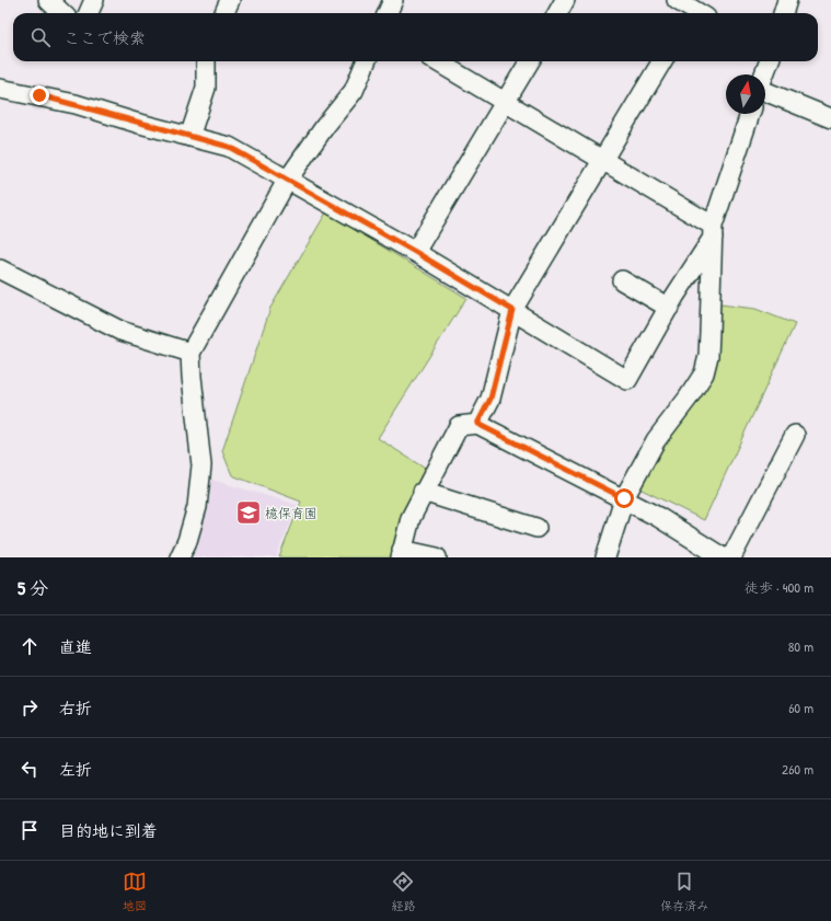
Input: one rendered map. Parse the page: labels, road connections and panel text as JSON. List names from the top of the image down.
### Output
{
  "places": {
    "school or university": ["檍保育園"]
  },
  "north": "top",
  "page": {
    "search": "ここで検索",
    "heading": ["5 分", "徒歩 · 400 m"],
    "list": [
      ["直進", "80 m"],
      ["右折", "60 m"],
      ["左折", "260 m"],
      "目的地に到着"
    ],
    "nav": ["地図", "経路", "保存済み"]
  }
}
